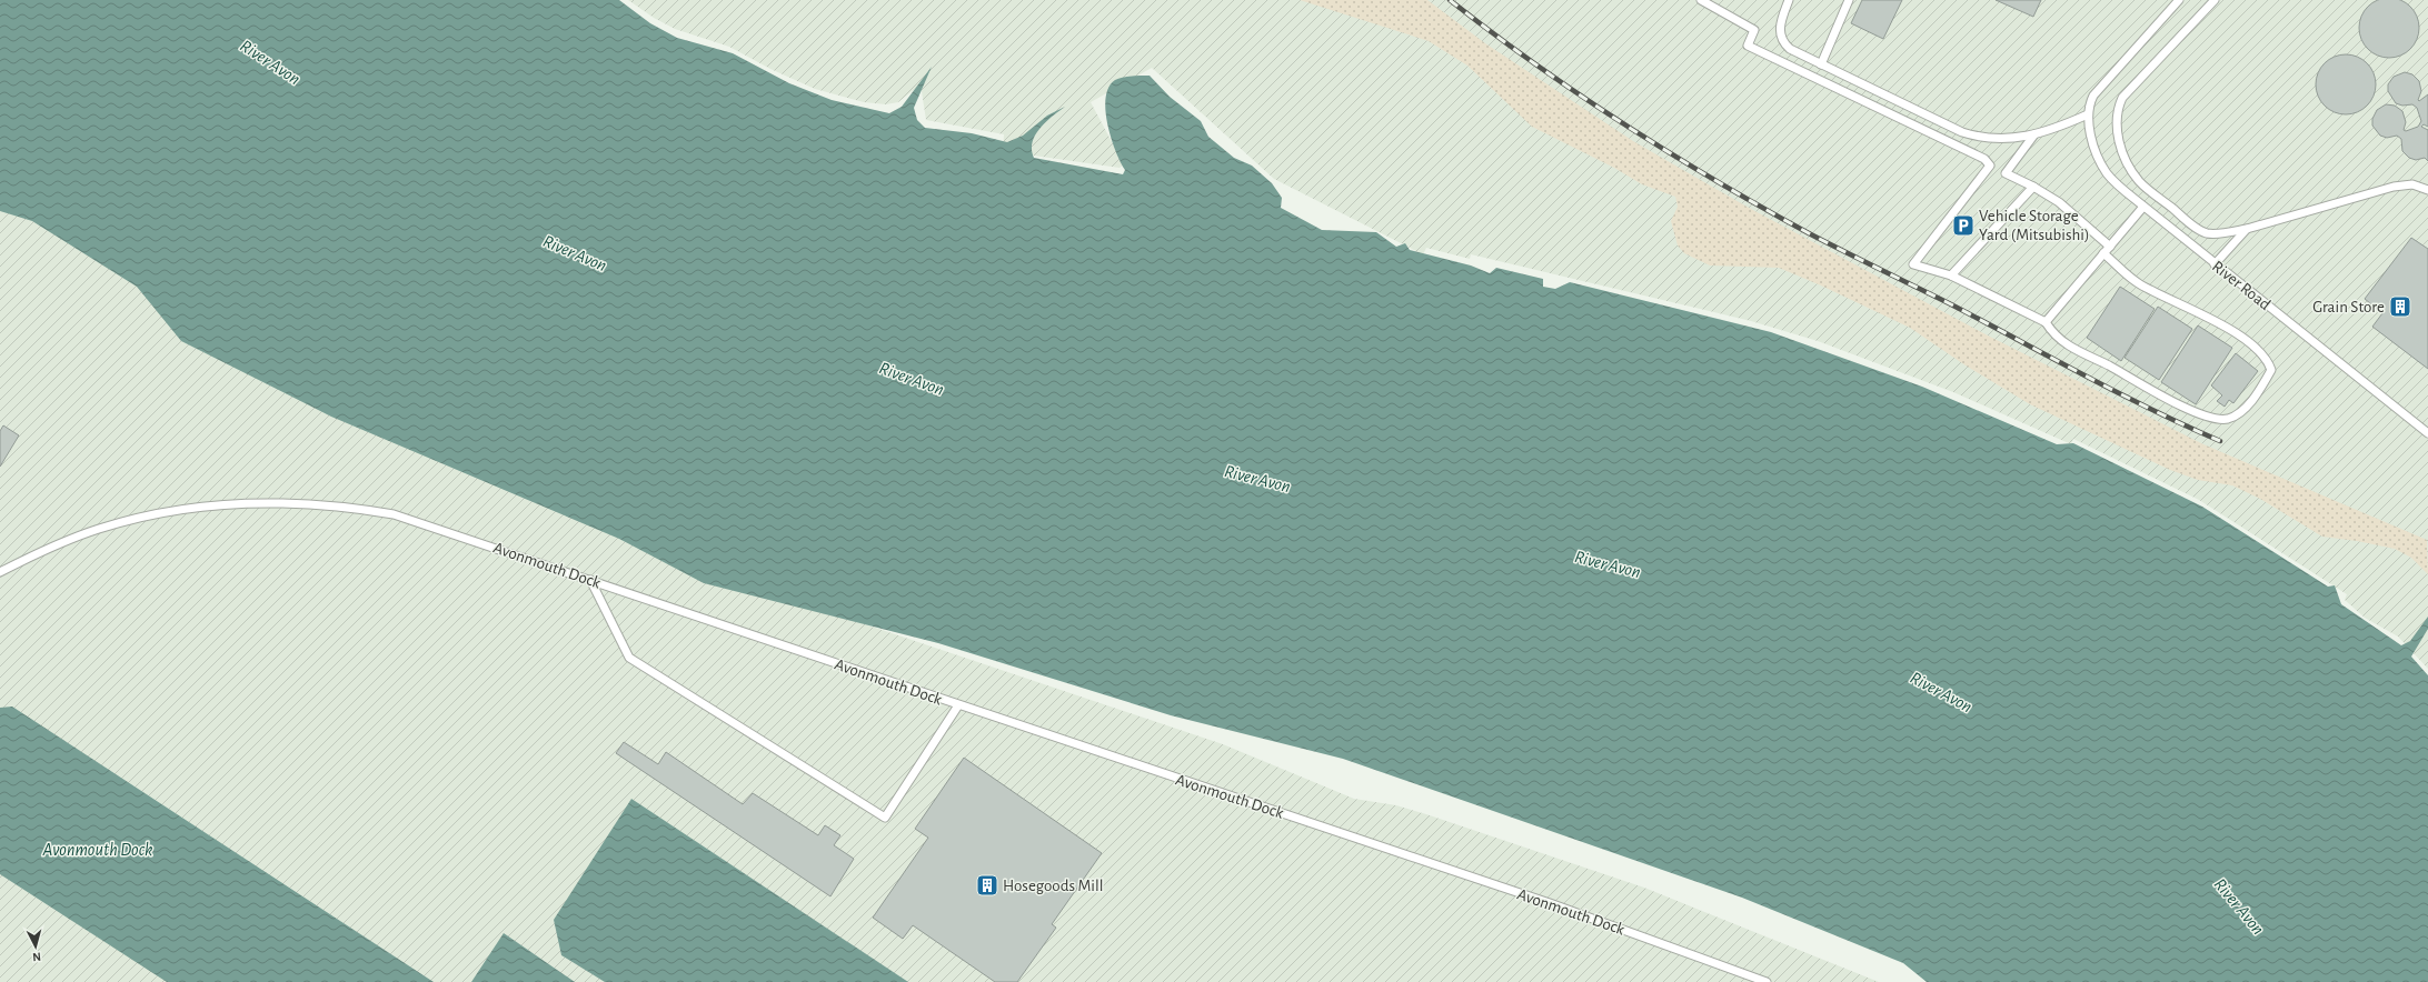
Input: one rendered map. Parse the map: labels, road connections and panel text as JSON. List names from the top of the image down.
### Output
{
  "streets": {
    "lane": ["River Road", "Avonmouth Dock"]
  },
  "water": ["River Avon", "Avonmouth Dock"],
  "places": {
    "parking": ["Vehicle Storage Yard (Mitsubishi)"],
    "building": ["Grain Store", "Hosegoods Mill"]
  },
  "north": "bottom"
}
